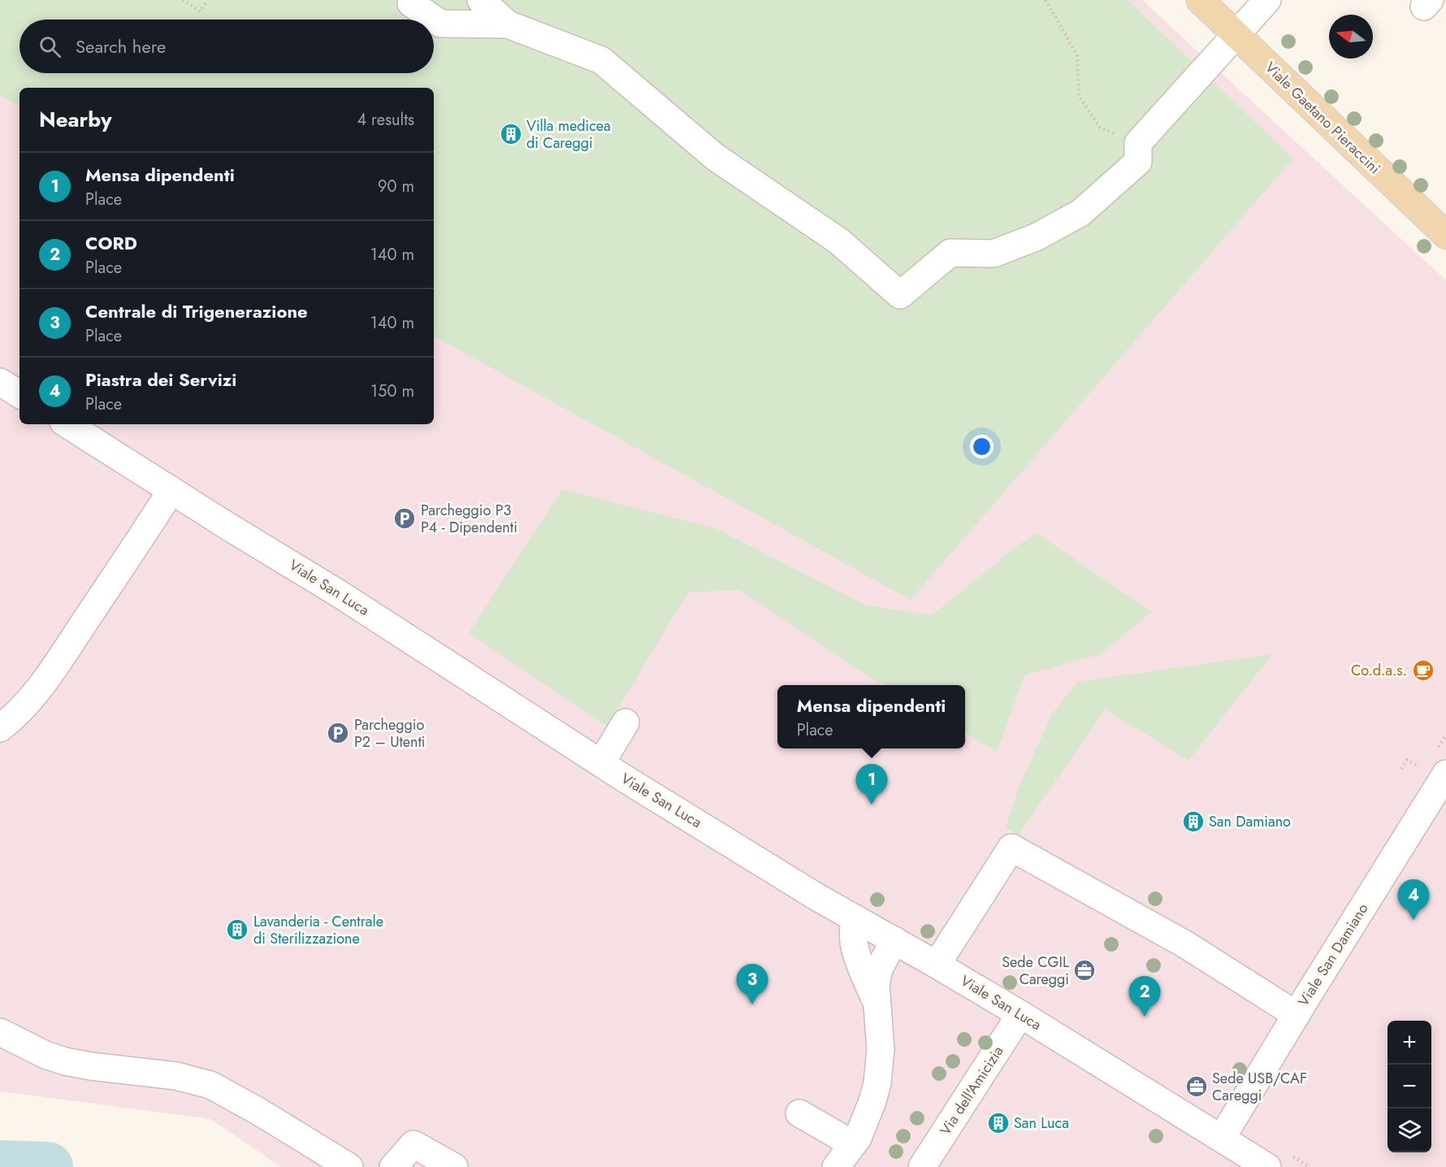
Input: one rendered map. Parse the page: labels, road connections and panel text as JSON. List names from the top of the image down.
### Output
{
  "streets": {
    "main road": ["Viale Gaetano Pieraccini"],
    "street": ["Viale San Luca", "Viale San Damiano", "Via dell'Amicizia"]
  },
  "crossings": [
    ["Viale San Luca", "Viale San Damiano"],
    ["Viale San Luca", "Via dell'Amicizia"]
  ],
  "places": {
    "building": [
      "Villa medicea di Careggi",
      "San Damiano",
      "Lavanderia - Centrale di Sterilizzazione",
      "San Luca"
    ],
    "parking": ["Parcheggio P3 P4 - Dipendenti", "Parcheggio P2 – Utenti"],
    "cafe": ["Co.d.a.s."],
    "office": ["Sede CGIL Careggi", "Sede USB/CAF Careggi"]
  },
  "north": "left",
  "page": {
    "search": "Search here",
    "heading": ["Nearby", "4 results"],
    "list": [
      {
        "mark": "1",
        "name": "Mensa dipendenti",
        "note": "Place",
        "value": "90 m"
      },
      {
        "mark": "2",
        "name": "CORD",
        "note": "Place",
        "value": "140 m"
      },
      {
        "mark": "3",
        "name": "Centrale di Trigenerazione",
        "note": "Place",
        "value": "140 m"
      },
      {
        "mark": "4",
        "name": "Piastra dei Servizi",
        "note": "Place",
        "value": "150 m"
      }
    ],
    "popup": ["Mensa dipendenti", "Place"],
    "pins": [
      "1",
      "4",
      "3",
      "2"
    ],
    "map_buttons": ["+", "−"]
  }
}
